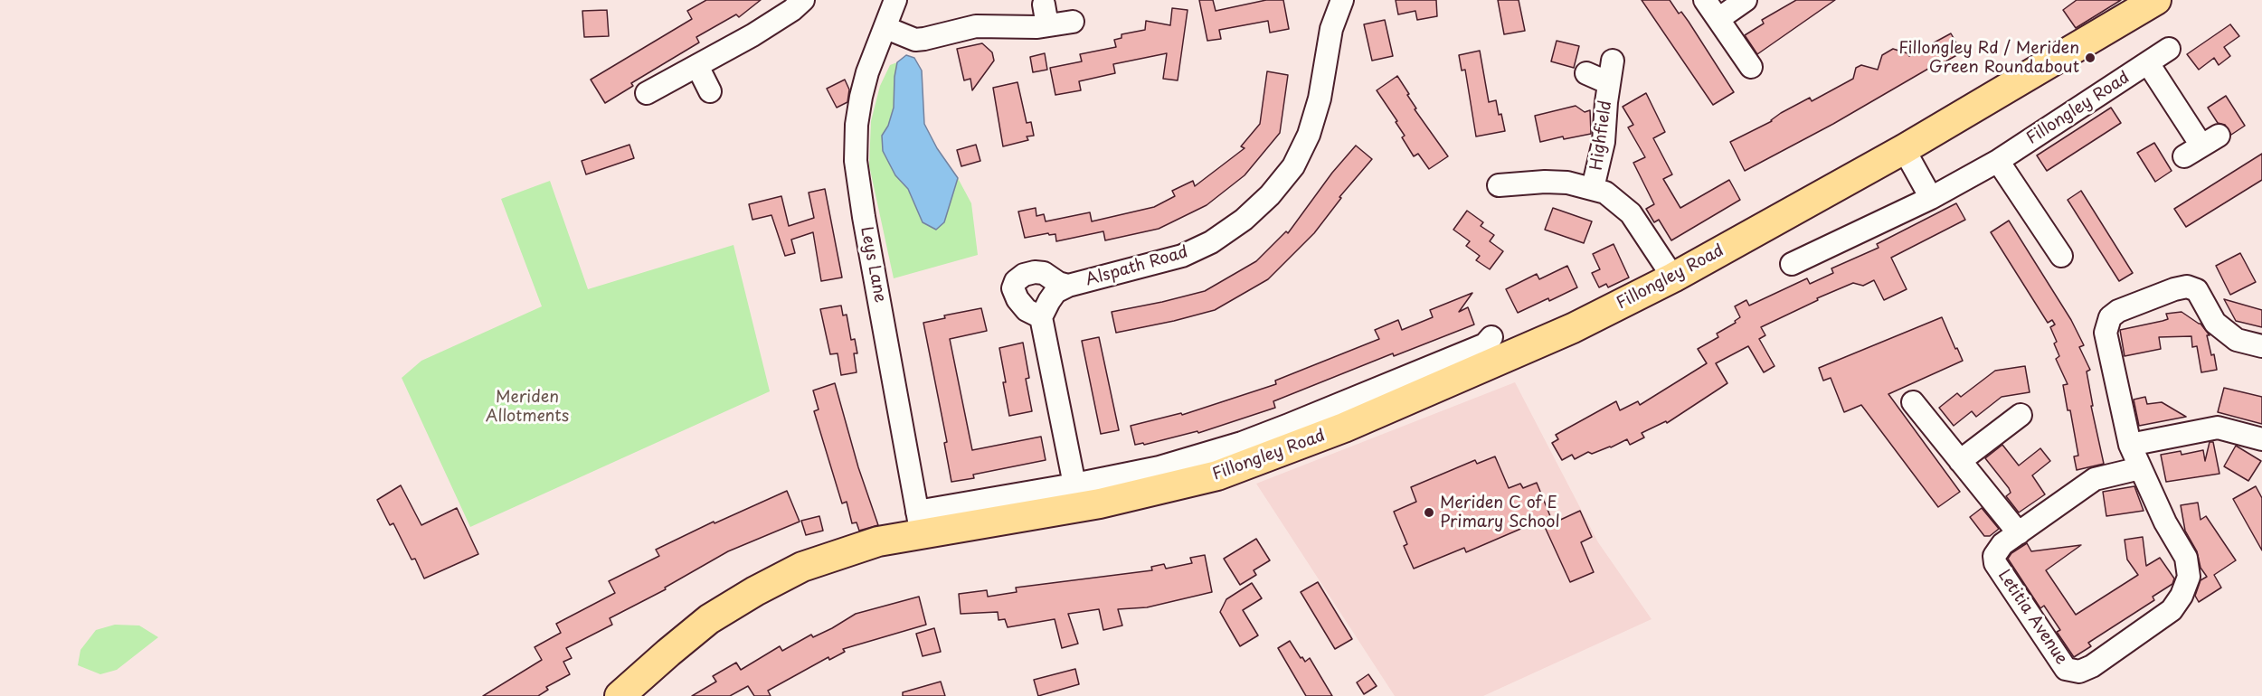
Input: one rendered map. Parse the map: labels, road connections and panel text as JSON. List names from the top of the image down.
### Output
{
  "streets": {
    "main road": ["Fillongley Road"],
    "street": [
      "Highfield",
      "Leys Lane",
      "Alspath Road",
      "Letitia Avenue"
    ]
  },
  "crossings": [
    ["Fillongley Road", "Highfield"],
    ["Fillongley Road", "Leys Lane"]
  ],
  "parks": ["Meriden Allotments"],
  "places": ["Fillongley Rd / Meriden Green Roundabout", "Meriden C of E Primary School"]
}
